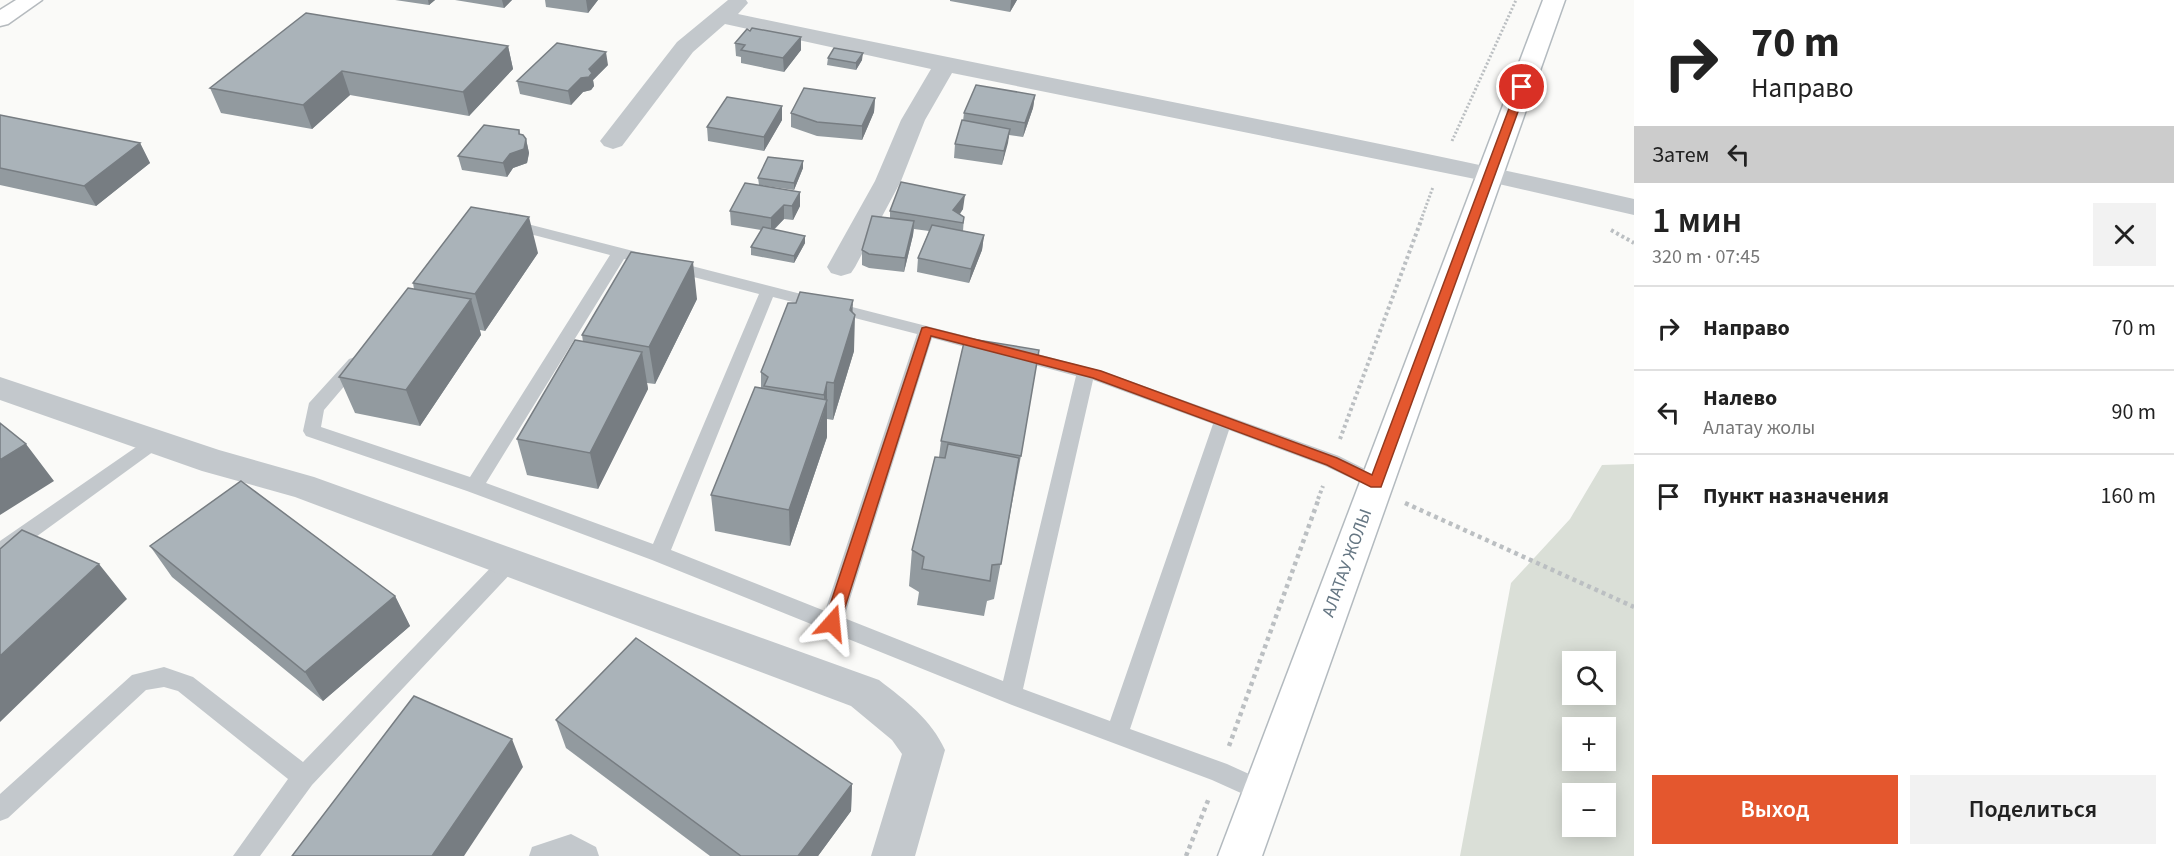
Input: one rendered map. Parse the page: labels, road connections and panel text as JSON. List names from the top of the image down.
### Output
{
  "streets": {
    "main road": ["АЛАТАУ ЖОЛЫ"]
  },
  "page": {
    "turn": ["70 m", "Направо"],
    "then": "Затем",
    "heading": ["1 мин", "320 m · 07:45"],
    "list": [
      {
        "name": "Направо",
        "value": "70 m"
      },
      {
        "name": "Налево",
        "note": "Алатау жолы",
        "value": "90 m"
      },
      {
        "name": "Пункт назначения",
        "value": "160 m"
      }
    ],
    "map_buttons": ["+", "−"],
    "buttons": ["Выход", "Поделиться"]
  }
}
